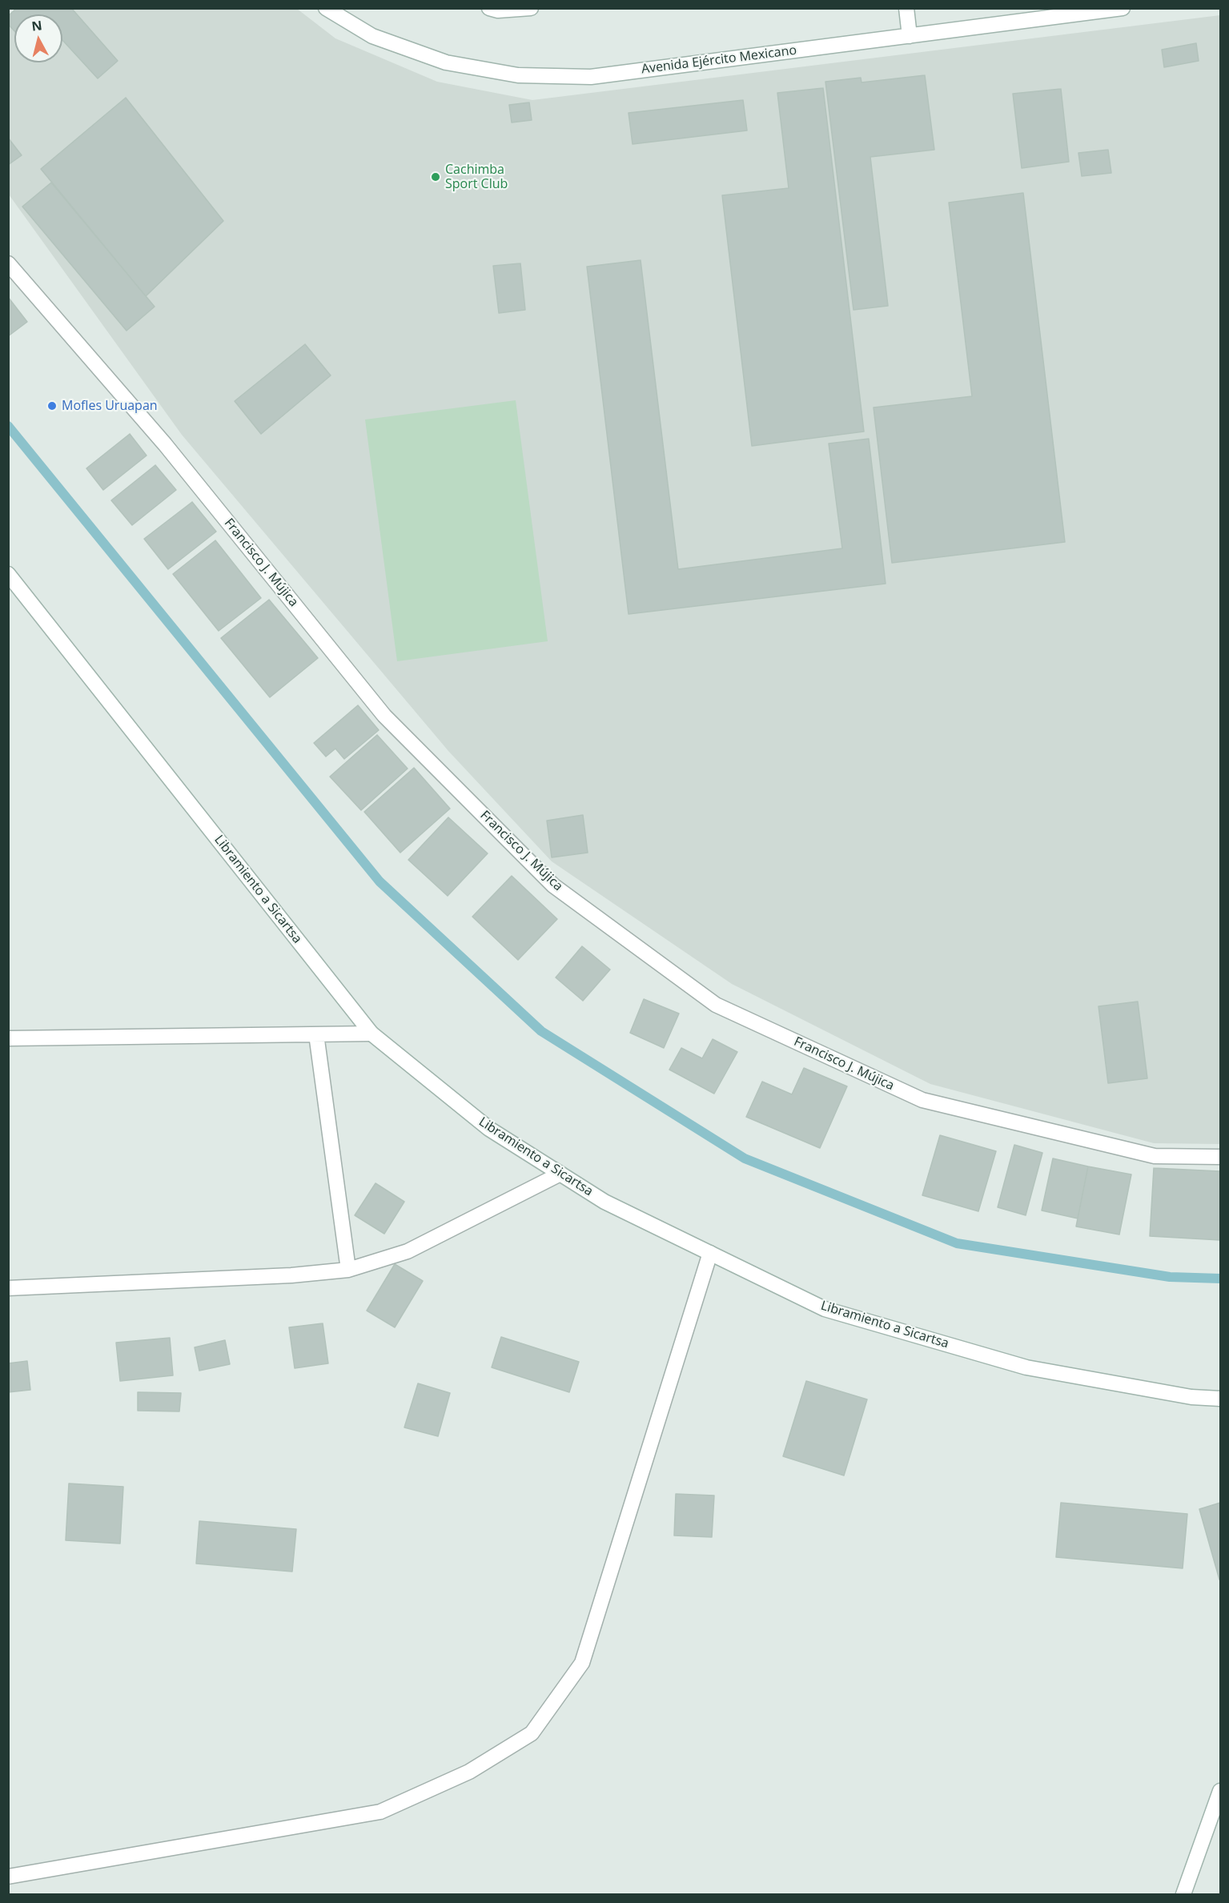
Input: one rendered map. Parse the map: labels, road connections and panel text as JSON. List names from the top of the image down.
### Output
{
  "streets": {
    "street": ["Avenida Ejército Mexicano", "Francisco J. Mújica", "Libramiento a Sicartsa"]
  },
  "places": ["Cachimba Sport Club", "Mofles Uruapan"],
  "north": "top"
}
